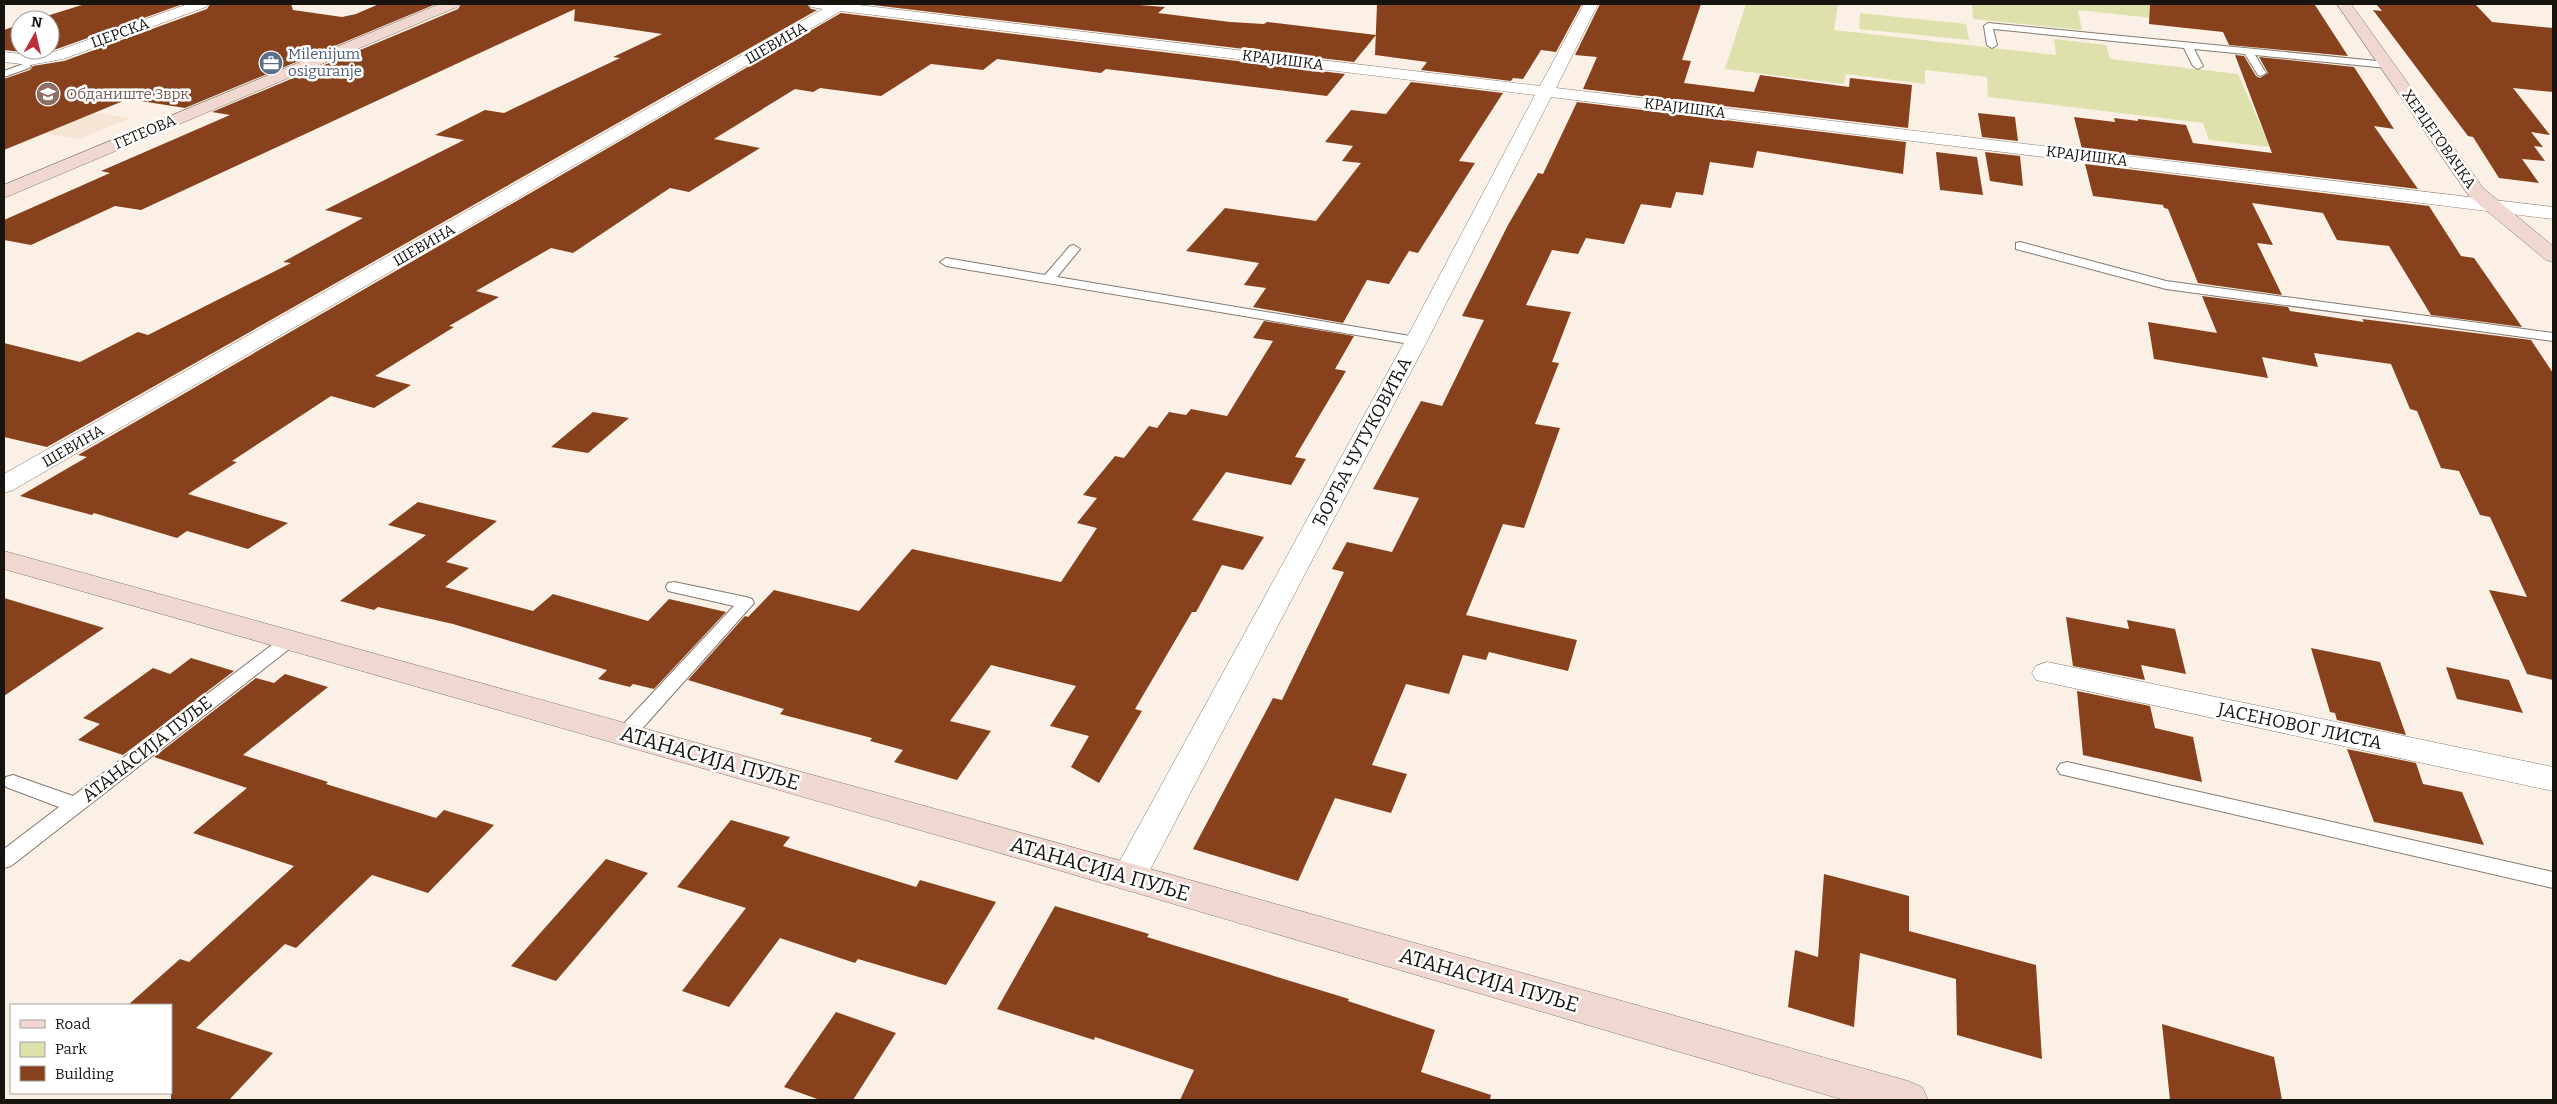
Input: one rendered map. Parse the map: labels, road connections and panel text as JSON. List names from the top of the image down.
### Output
{
  "streets": {
    "street": [
      "ЦЕРСКА",
      "ШЕВИНА",
      "КРАЈИШКА",
      "ГЕТЕОВА",
      "ХЕРЦЕГОВАЧКА",
      "ЂОРЂА ЧУТУКОВИЋА",
      "ЈАСЕНОВОГ ЛИСТА",
      "АТАНАСИЈА ПУЉЕ"
    ]
  },
  "crossings": [
    ["ШЕВИНА", "КРАЈИШКА"],
    ["КРАЈИШКА", "ХЕРЦЕГОВАЧКА"],
    ["КРАЈИШКА", "ЂОРЂА ЧУТУКОВИЋА"],
    ["ЂОРЂА ЧУТУКОВИЋА", "АТАНАСИЈА ПУЉЕ"]
  ],
  "places": {
    "office": ["Milenijum osiguranje"],
    "school or university": ["Обданиште Зврк"]
  },
  "legend": ["Road", "Park", "Building"],
  "north": "top"
}
